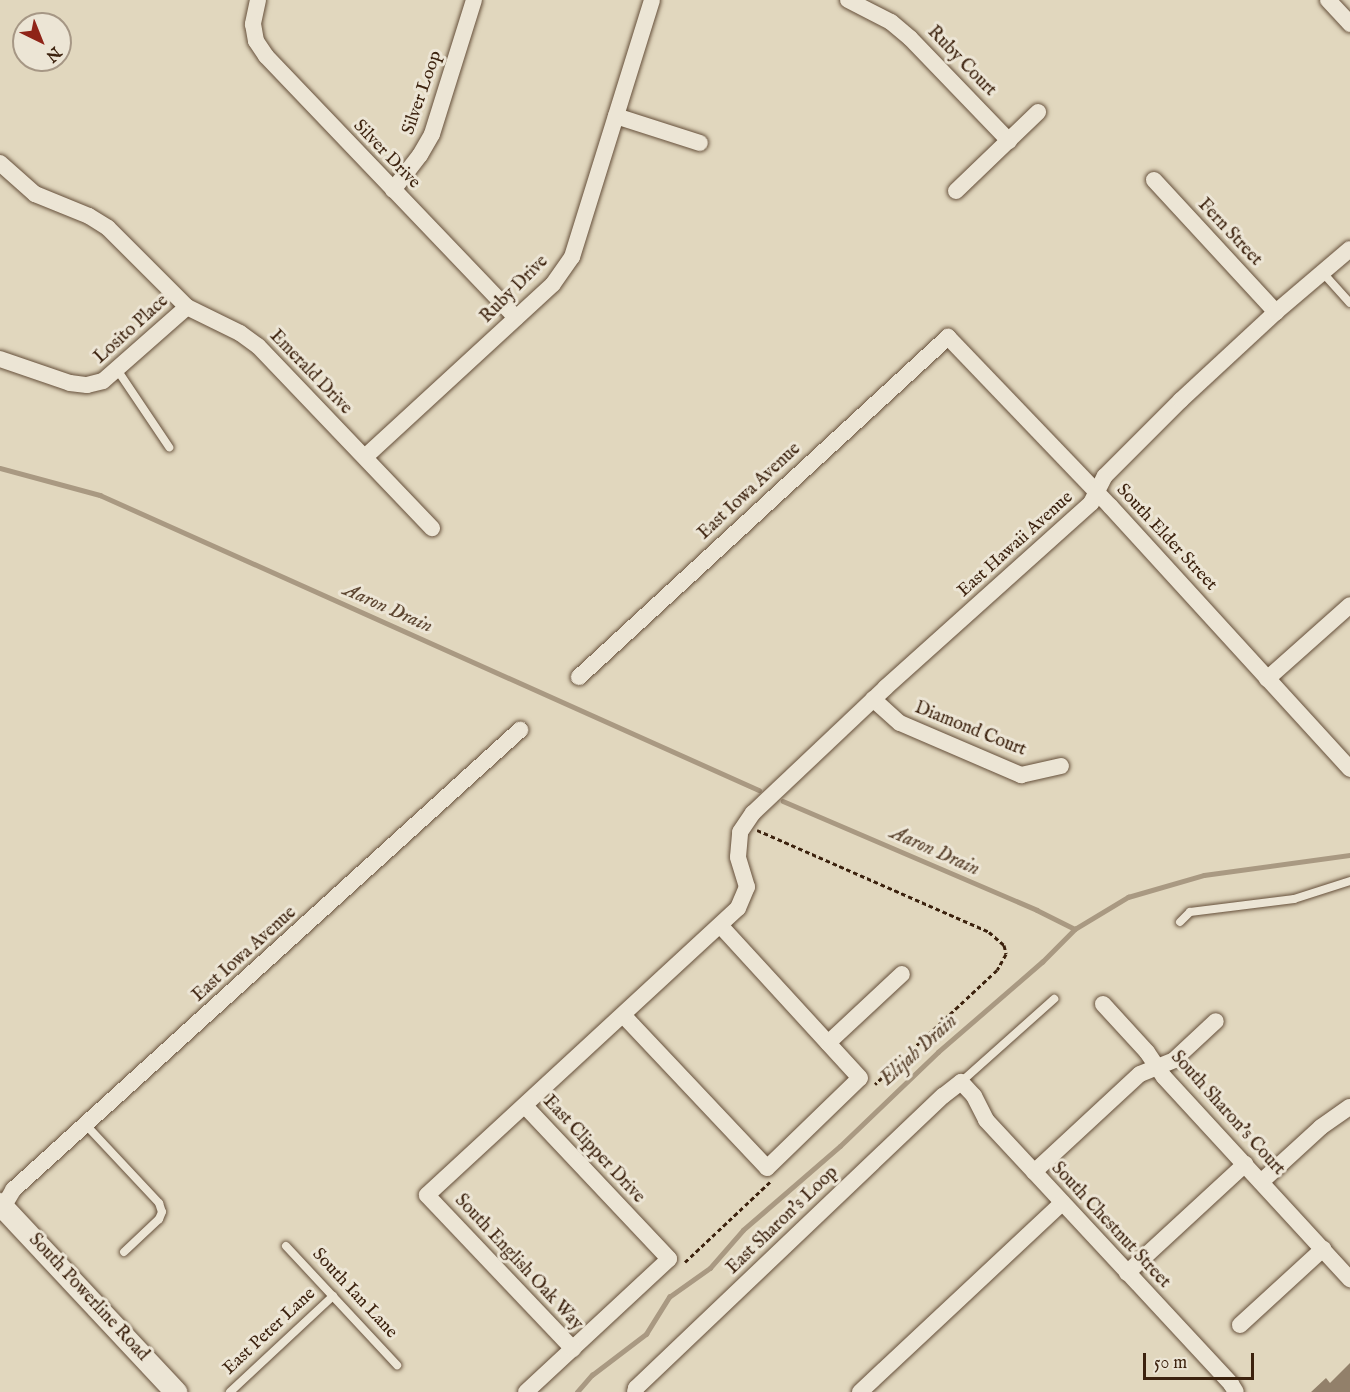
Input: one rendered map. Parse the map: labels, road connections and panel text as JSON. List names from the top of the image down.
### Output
{
  "streets": {
    "street": [
      "Ruby Court",
      "Silver Loop",
      "Silver Drive",
      "Fern Street",
      "Ruby Drive",
      "Losito Place",
      "Emerald Drive",
      "East Iowa Avenue",
      "South Elder Street",
      "East Hawaii Avenue",
      "Diamond Court",
      "South Sharon's Court",
      "East Clipper Drive",
      "East Sharon's Loop",
      "South Chestnut Street",
      "South English Oak Way",
      "South Powerline Road"
    ],
    "lane": ["South Ian Lane", "East Peter Lane"]
  },
  "crossings": [
    ["Silver Loop", "Silver Drive"],
    ["Silver Drive", "Ruby Drive"],
    ["Fern Street", "East Hawaii Avenue"],
    ["Ruby Drive", "Emerald Drive"],
    ["Losito Place", "Emerald Drive"],
    ["East Iowa Avenue", "South Elder Street"],
    ["East Iowa Avenue", "South Powerline Road"],
    ["South Elder Street", "East Hawaii Avenue"],
    ["East Hawaii Avenue", "Diamond Court"],
    ["East Hawaii Avenue", "East Clipper Drive"],
    ["East Clipper Drive", "South English Oak Way"],
    ["East Sharon's Loop", "South Chestnut Street"],
    ["South Ian Lane", "East Peter Lane"]
  ],
  "water": ["Aaron Drain", "Elijah Drain"],
  "scale_bar": "50 m",
  "north": "bottom right"
}
